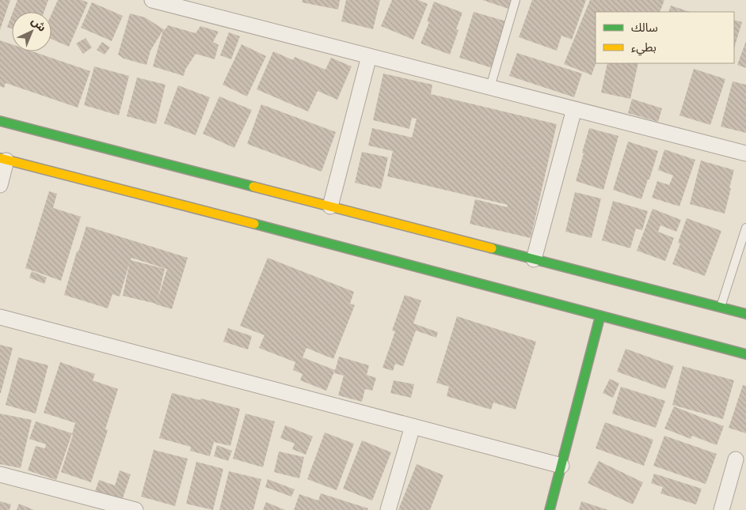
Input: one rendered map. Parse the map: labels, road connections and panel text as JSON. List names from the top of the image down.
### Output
{
  "legend": ["سالك", "بطيء"],
  "north": "top right"
}
